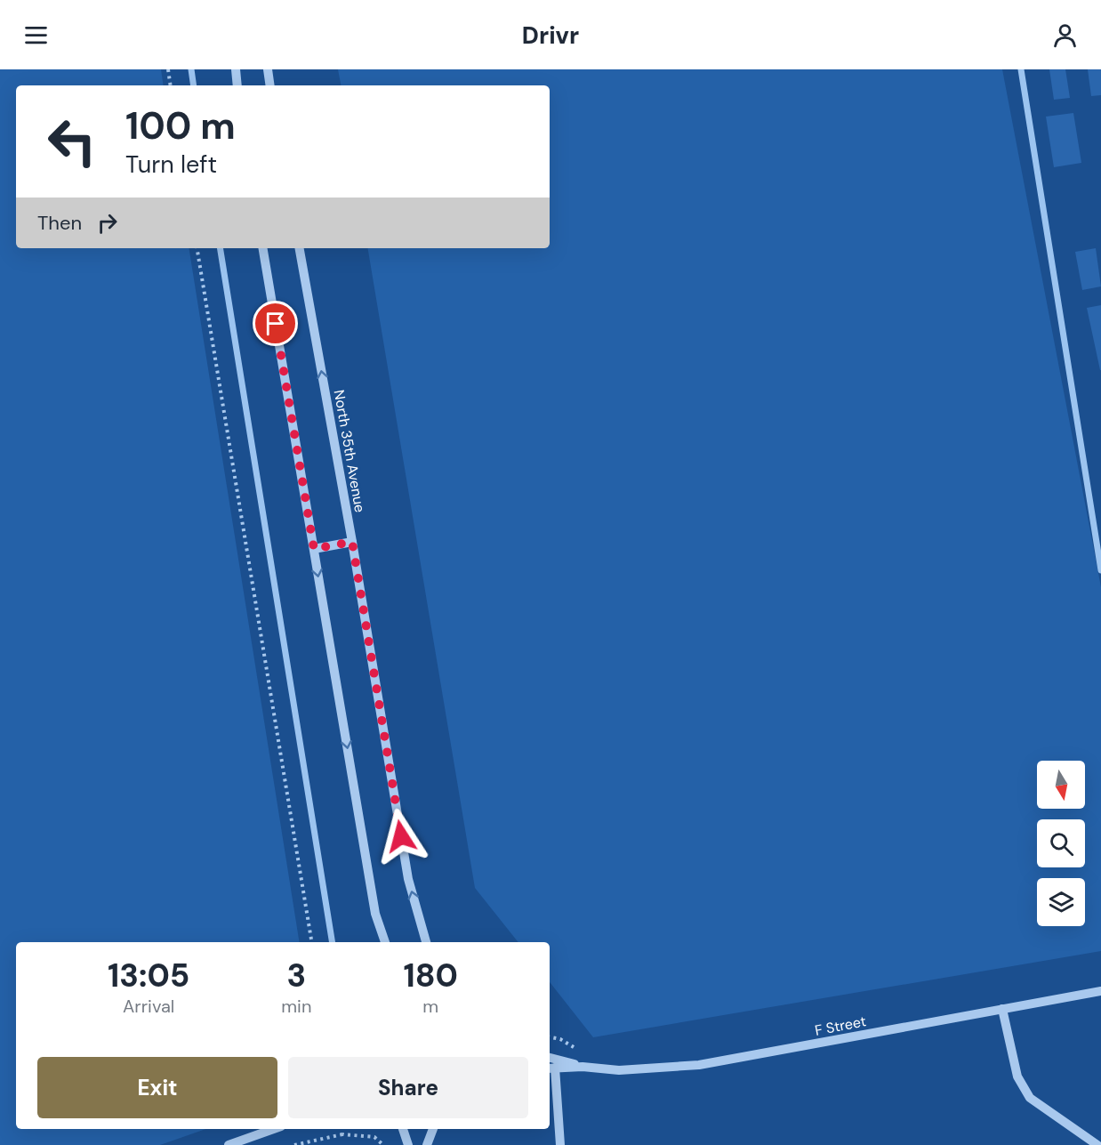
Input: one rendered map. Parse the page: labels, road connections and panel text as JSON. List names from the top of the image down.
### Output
{
  "streets": {
    "street": ["North 35th Avenue", "F Street"]
  },
  "north": "bottom",
  "page": {
    "header": "Drivr",
    "turn": ["100 m", "Turn left"],
    "then": "Then",
    "eta": [
      "13:05",
      "Arrival",
      "3",
      "min",
      "180",
      "m"
    ],
    "buttons": ["Exit", "Share"]
  }
}
